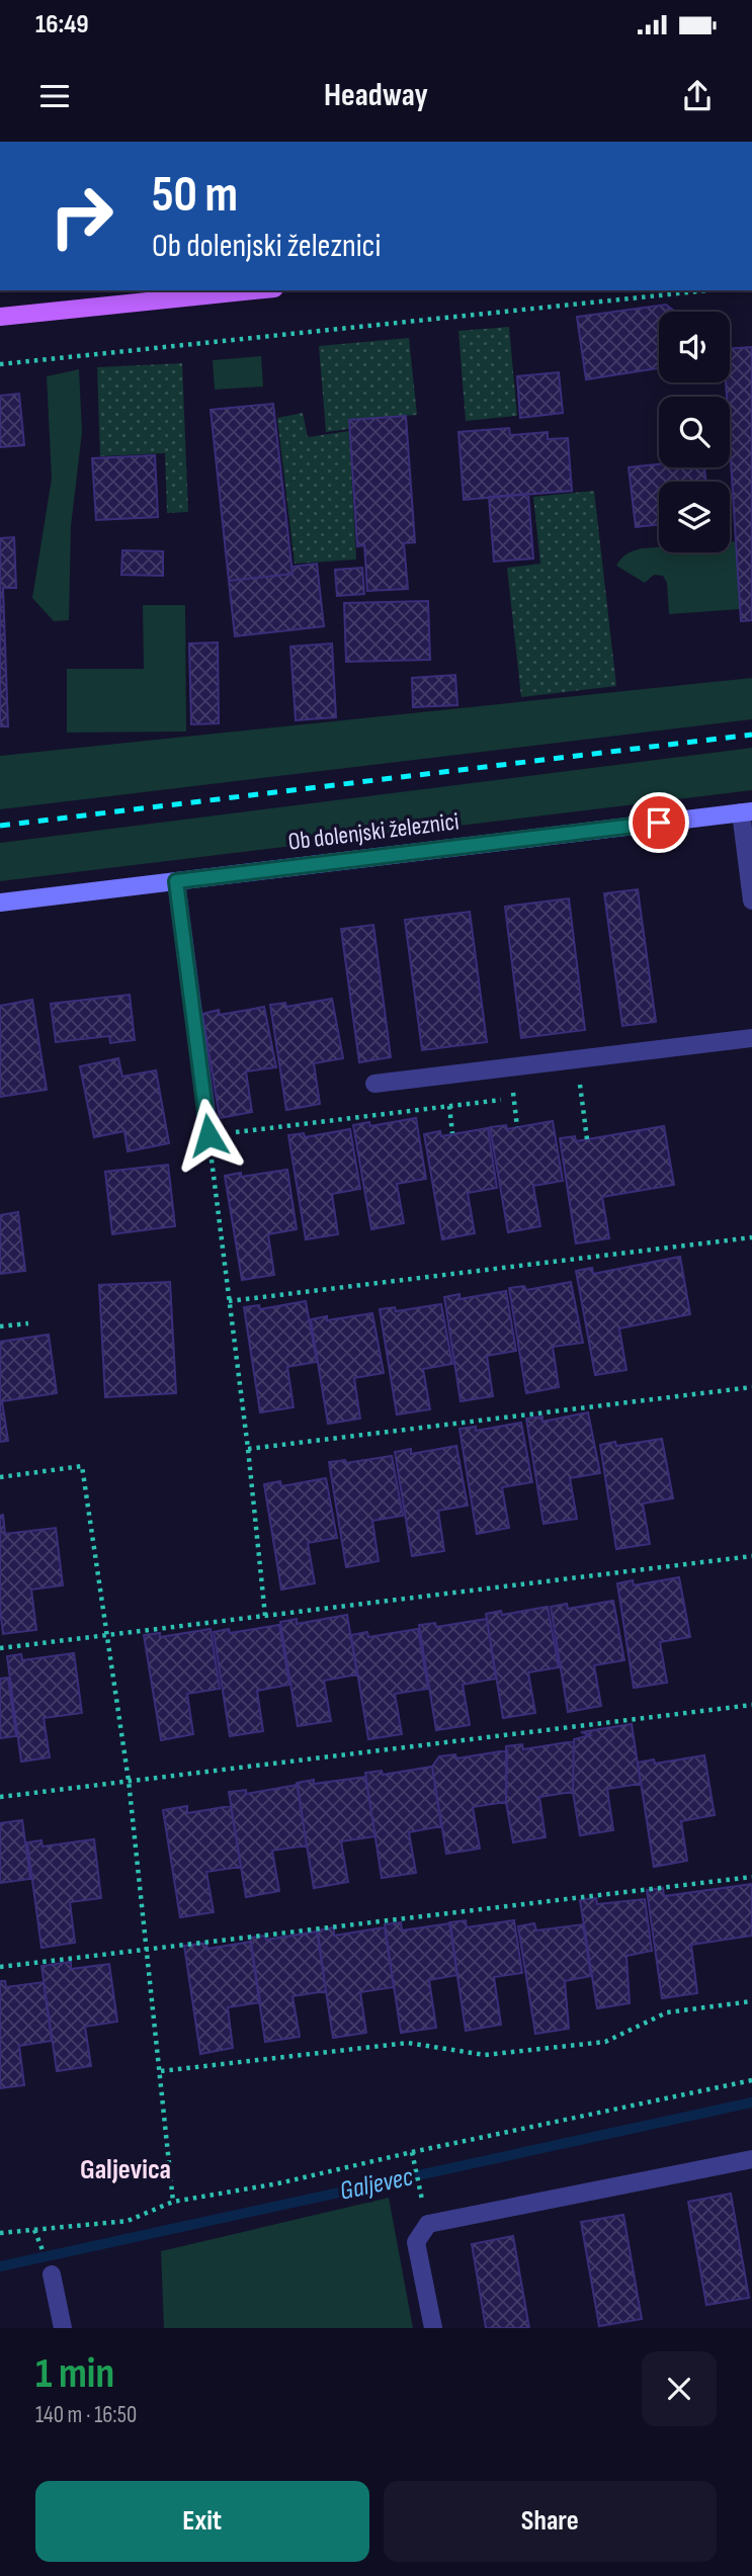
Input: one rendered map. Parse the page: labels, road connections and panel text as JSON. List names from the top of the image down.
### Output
{
  "streets": {
    "street": ["Ob dolenjski železnici"]
  },
  "districts": ["Galjevica"],
  "water": ["Galjevec"],
  "page": {
    "status": "16:49",
    "header": "Headway",
    "turn": ["50 m", "Ob dolenjski železnici"],
    "heading": ["1 min", "140 m · 16:50"],
    "buttons": ["Exit", "Share"]
  }
}
